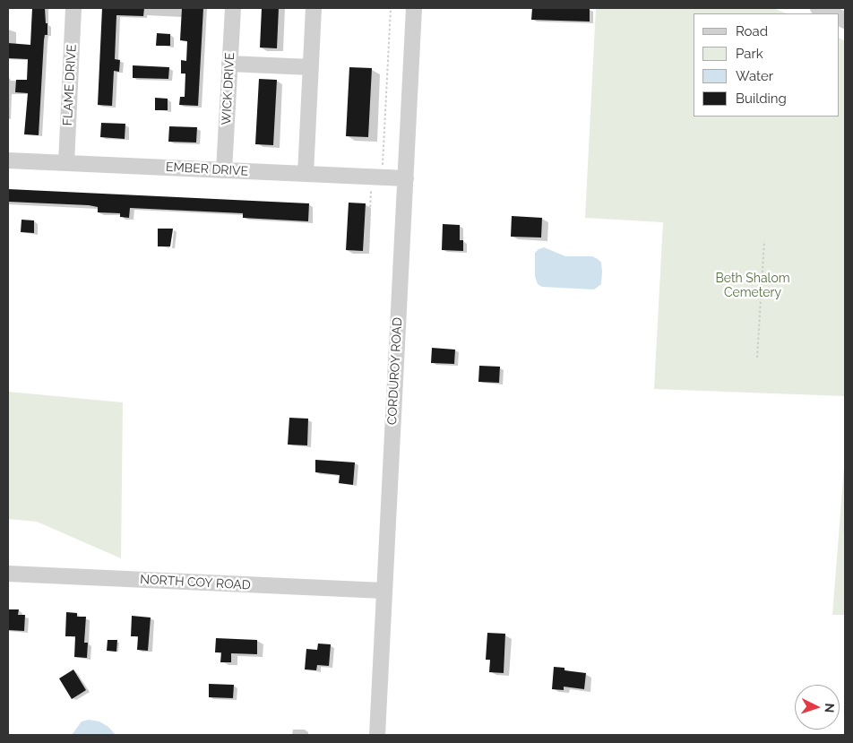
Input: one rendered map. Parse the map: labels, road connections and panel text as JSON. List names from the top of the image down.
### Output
{
  "streets": {
    "street": [
      "FLAME DRIVE",
      "WICK DRIVE",
      "EMBER DRIVE",
      "CORDUROY ROAD",
      "NORTH COY ROAD"
    ]
  },
  "crossings": [
    ["FLAME DRIVE", "EMBER DRIVE"],
    ["WICK DRIVE", "EMBER DRIVE"],
    ["EMBER DRIVE", "CORDUROY ROAD"],
    ["CORDUROY ROAD", "NORTH COY ROAD"]
  ],
  "parks": ["Beth Shalom Cemetery"],
  "legend": [
    "Road",
    "Park",
    "Water",
    "Building"
  ],
  "north": "right"
}
